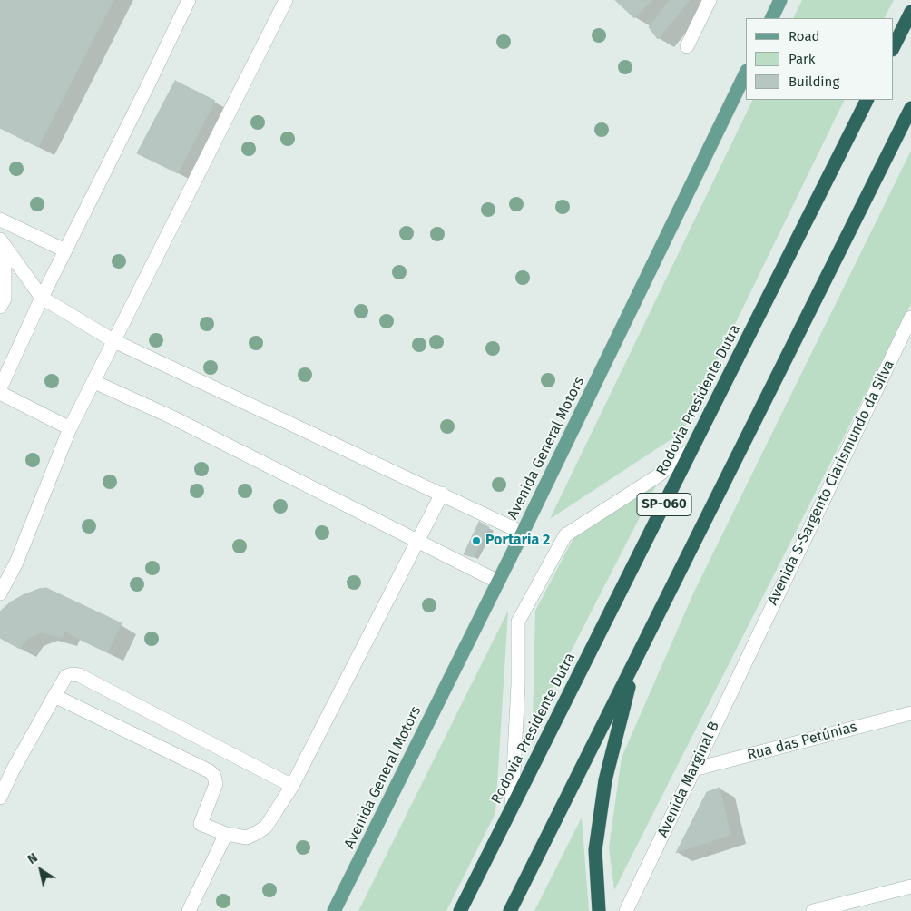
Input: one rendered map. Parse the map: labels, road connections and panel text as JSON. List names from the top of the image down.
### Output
{
  "streets": {
    "highway": ["Rodovia Presidente Dutra", "SP-060"],
    "main road": ["Avenida General Motors"],
    "street": ["Avenida S-Sargento Clarismundo da Silva", "Rua das Petúnias", "Avenida Marginal B"]
  },
  "crossings": [
    ["Avenida S-Sargento Clarismundo da Silva", "Avenida Marginal B"],
    ["Rua das Petúnias", "Avenida Marginal B"]
  ],
  "places": ["Portaria 2"],
  "legend": ["Road", "Park", "Building"],
  "north": "top left"
}
